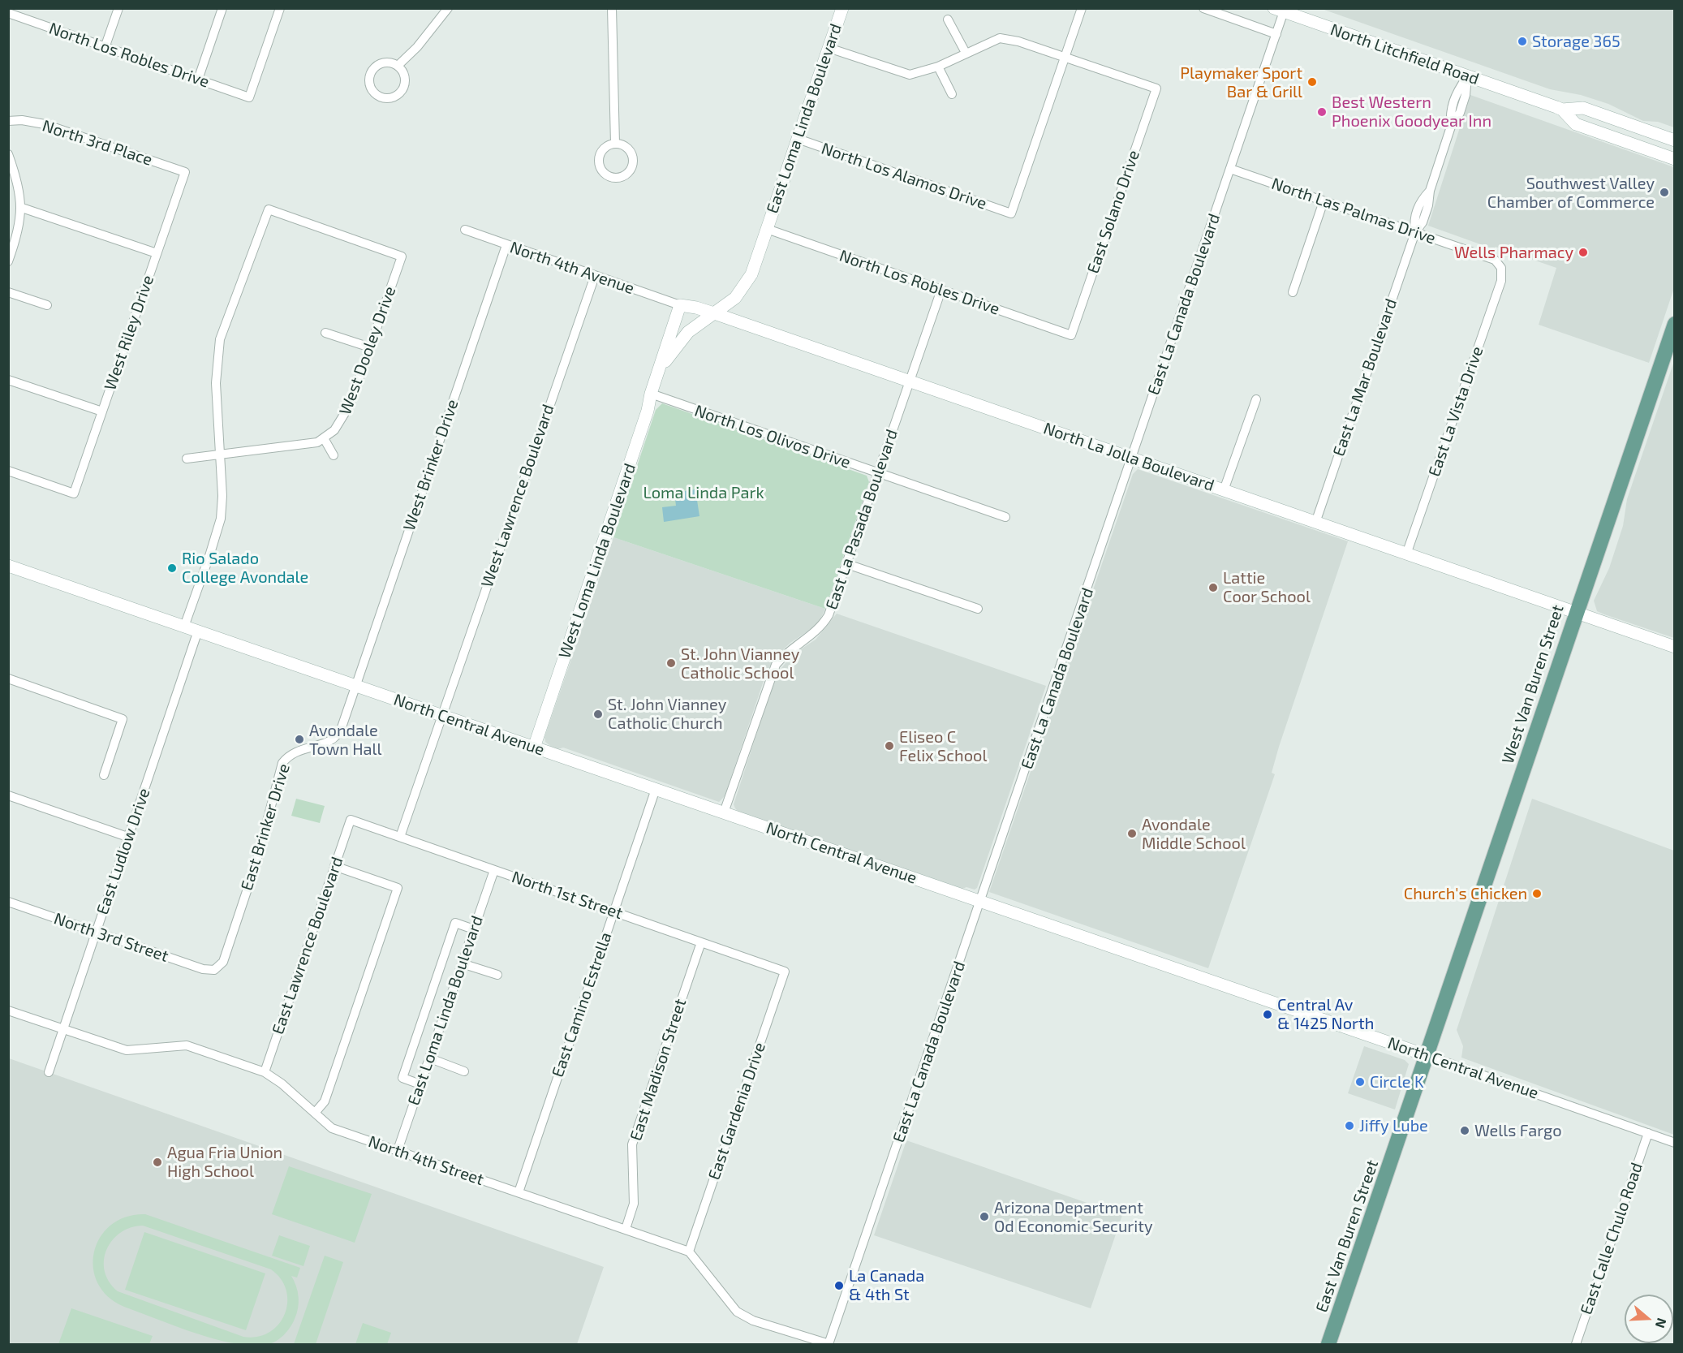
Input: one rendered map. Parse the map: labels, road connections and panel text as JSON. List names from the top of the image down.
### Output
{
  "streets": {
    "main road": ["West Van Buren Street", "East Van Buren Street"],
    "street": [
      "North Litchfield Road",
      "North Los Robles Drive",
      "East Loma Linda Boulevard",
      "North 3rd Place",
      "North Los Alamos Drive",
      "North Las Palmas Drive",
      "East Solano Drive",
      "North 4th Avenue",
      "East La Canada Boulevard",
      "West Riley Drive",
      "West Dooley Drive",
      "East La Mar Boulevard",
      "East La Vista Drive",
      "North Los Olivos Drive",
      "North La Jolla Boulevard",
      "West Brinker Drive",
      "West Lawrence Boulevard",
      "East La Pasada Boulevard",
      "West Loma Linda Boulevard",
      "North Central Avenue",
      "East Brinker Drive",
      "East Ludlow Drive",
      "North 1st Street",
      "North 3rd Street",
      "East Lawrence Boulevard",
      "East Camino Estrella",
      "East Madison Street",
      "East Gardenia Drive",
      "North 4th Street",
      "East Calle Chulo Road"
    ]
  },
  "crossings": [
    ["North Litchfield Road", "East La Canada Boulevard"],
    ["North Litchfield Road", "East La Mar Boulevard"],
    ["North Los Robles Drive", "East Loma Linda Boulevard"],
    ["North Los Robles Drive", "East Solano Drive"],
    ["North Los Robles Drive", "East La Pasada Boulevard"],
    ["North Los Robles Drive", "West Loma Linda Boulevard"],
    ["East Loma Linda Boulevard", "North Los Alamos Drive"],
    ["East Loma Linda Boulevard", "West Loma Linda Boulevard"],
    ["East Loma Linda Boulevard", "North 1st Street"],
    ["East Loma Linda Boulevard", "North 4th Street"],
    ["North 3rd Place", "West Riley Drive"],
    ["North Los Alamos Drive", "East Solano Drive"],
    ["North Las Palmas Drive", "East La Canada Boulevard"],
    ["North Las Palmas Drive", "East La Mar Boulevard"],
    ["North Las Palmas Drive", "East La Vista Drive"],
    ["North 4th Avenue", "North La Jolla Boulevard"],
    ["North 4th Avenue", "West Brinker Drive"],
    ["North 4th Avenue", "West Lawrence Boulevard"],
    ["North 4th Avenue", "West Loma Linda Boulevard"],
    ["East La Canada Boulevard", "North La Jolla Boulevard"],
    ["East La Canada Boulevard", "North Central Avenue"],
    ["East La Mar Boulevard", "North La Jolla Boulevard"],
    ["East La Vista Drive", "North La Jolla Boulevard"],
    ["North Los Olivos Drive", "East La Pasada Boulevard"],
    ["North Los Olivos Drive", "West Loma Linda Boulevard"],
    ["North La Jolla Boulevard", "East La Pasada Boulevard"],
    ["North La Jolla Boulevard", "West Loma Linda Boulevard"],
    ["North La Jolla Boulevard", "West Van Buren Street"],
    ["West Brinker Drive", "North Central Avenue"],
    ["West Brinker Drive", "East Brinker Drive"],
    ["West Lawrence Boulevard", "North Central Avenue"],
    ["East La Pasada Boulevard", "North Central Avenue"],
    ["West Loma Linda Boulevard", "North Central Avenue"],
    ["West Van Buren Street", "North Central Avenue"],
    ["West Van Buren Street", "East Van Buren Street"],
    ["North Central Avenue", "East Brinker Drive"],
    ["North Central Avenue", "East Ludlow Drive"],
    ["North Central Avenue", "East Camino Estrella"],
    ["North Central Avenue", "East Van Buren Street"],
    ["North Central Avenue", "East Calle Chulo Road"],
    ["East Brinker Drive", "North 3rd Street"],
    ["East Ludlow Drive", "North 3rd Street"],
    ["East Ludlow Drive", "North 4th Street"],
    ["North 1st Street", "East Lawrence Boulevard"],
    ["North 1st Street", "East Camino Estrella"],
    ["North 1st Street", "East Madison Street"],
    ["North 1st Street", "East Gardenia Drive"],
    ["East Lawrence Boulevard", "North 4th Street"],
    ["East Camino Estrella", "North 4th Street"],
    ["East Madison Street", "North 4th Street"],
    ["East Gardenia Drive", "North 4th Street"]
  ],
  "parks": ["Loma Linda Park"],
  "places": [
    "Storage 365",
    "Playmaker Sport Bar & Grill",
    "Best Western Phoenix Goodyear Inn",
    "Southwest Valley Chamber of Commerce",
    "Wells Pharmacy",
    "Rio Salado College Avondale",
    "Lattie Coor School",
    "St. John Vianney Catholic School",
    "St. John Vianney Catholic Church",
    "Avondale Town Hall",
    "Eliseo C Felix School",
    "Avondale Middle School",
    "Church's Chicken",
    "Central Av & 1425 North",
    "Circle K",
    "Jiffy Lube",
    "Wells Fargo",
    "Agua Fria Union High School",
    "Arizona Department Od Economic Security",
    "La Canada & 4th St"
  ],
  "north": "right"
}
